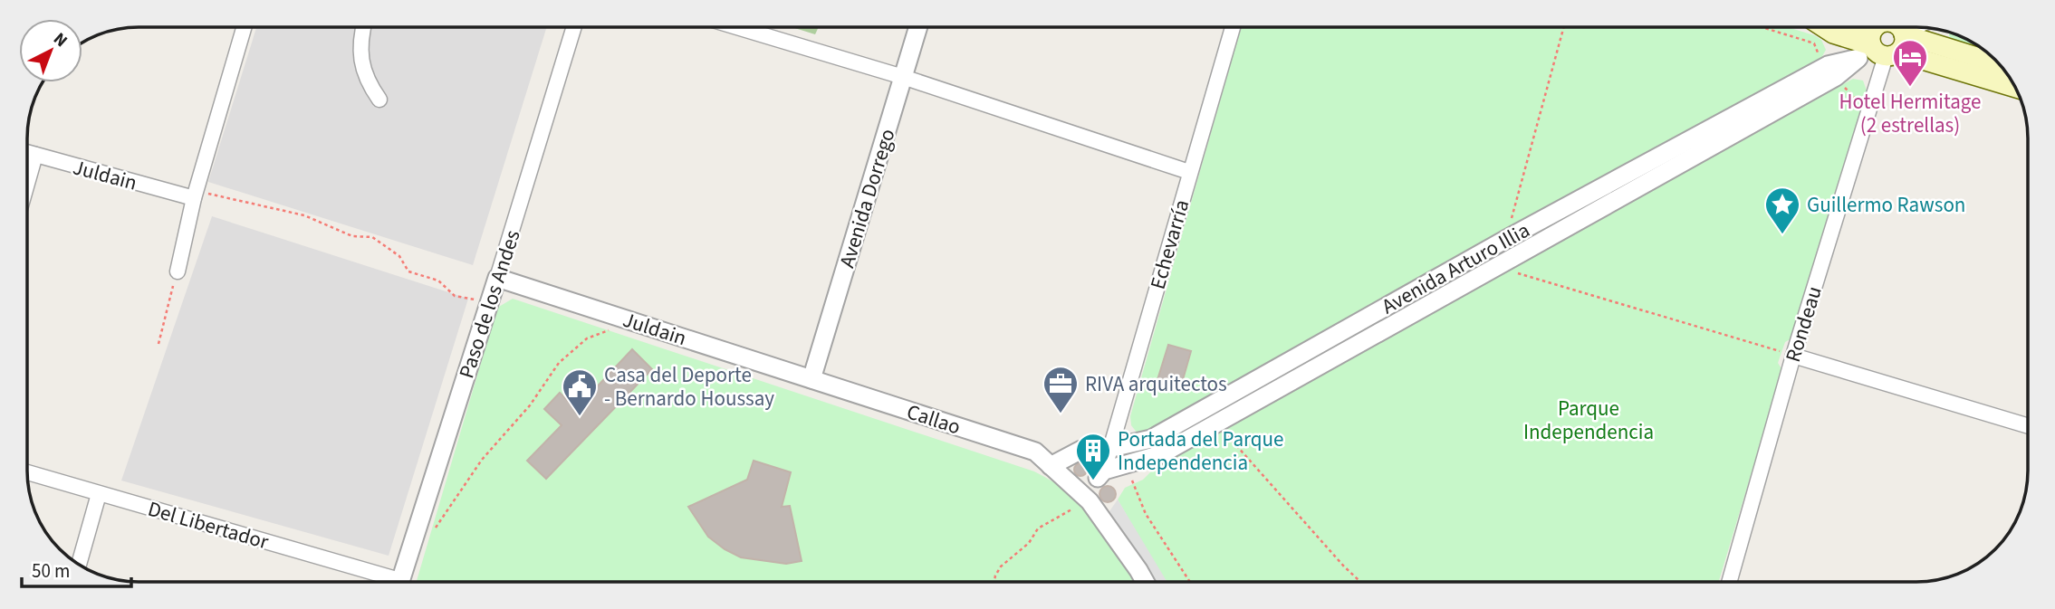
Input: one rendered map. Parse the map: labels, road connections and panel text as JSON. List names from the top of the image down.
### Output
{
  "streets": {
    "street": [
      "Juldain",
      "Avenida Dorrego",
      "Echevarría",
      "Avenida Arturo Illia",
      "Paso de los Andes",
      "Rondeau",
      "Callao",
      "Del Libertador"
    ]
  },
  "crossings": [
    ["Juldain", "Avenida Dorrego"],
    ["Juldain", "Paso de los Andes"],
    ["Juldain", "Callao"],
    ["Avenida Dorrego", "Callao"],
    ["Echevarría", "Avenida Arturo Illia"],
    ["Echevarría", "Callao"],
    ["Avenida Arturo Illia", "Rondeau"],
    ["Avenida Arturo Illia", "Callao"]
  ],
  "parks": ["Parque Independencia"],
  "places": {
    "hotel": ["Hotel Hermitage (2 estrellas)"],
    "place": ["Guillermo Rawson"],
    "office": ["RIVA arquitectos"],
    "public building": ["Casa del Deporte - Bernardo Houssay"],
    "building": ["Portada del Parque Independencia"]
  },
  "scale_bar": "50 m",
  "north": "top right"
}
